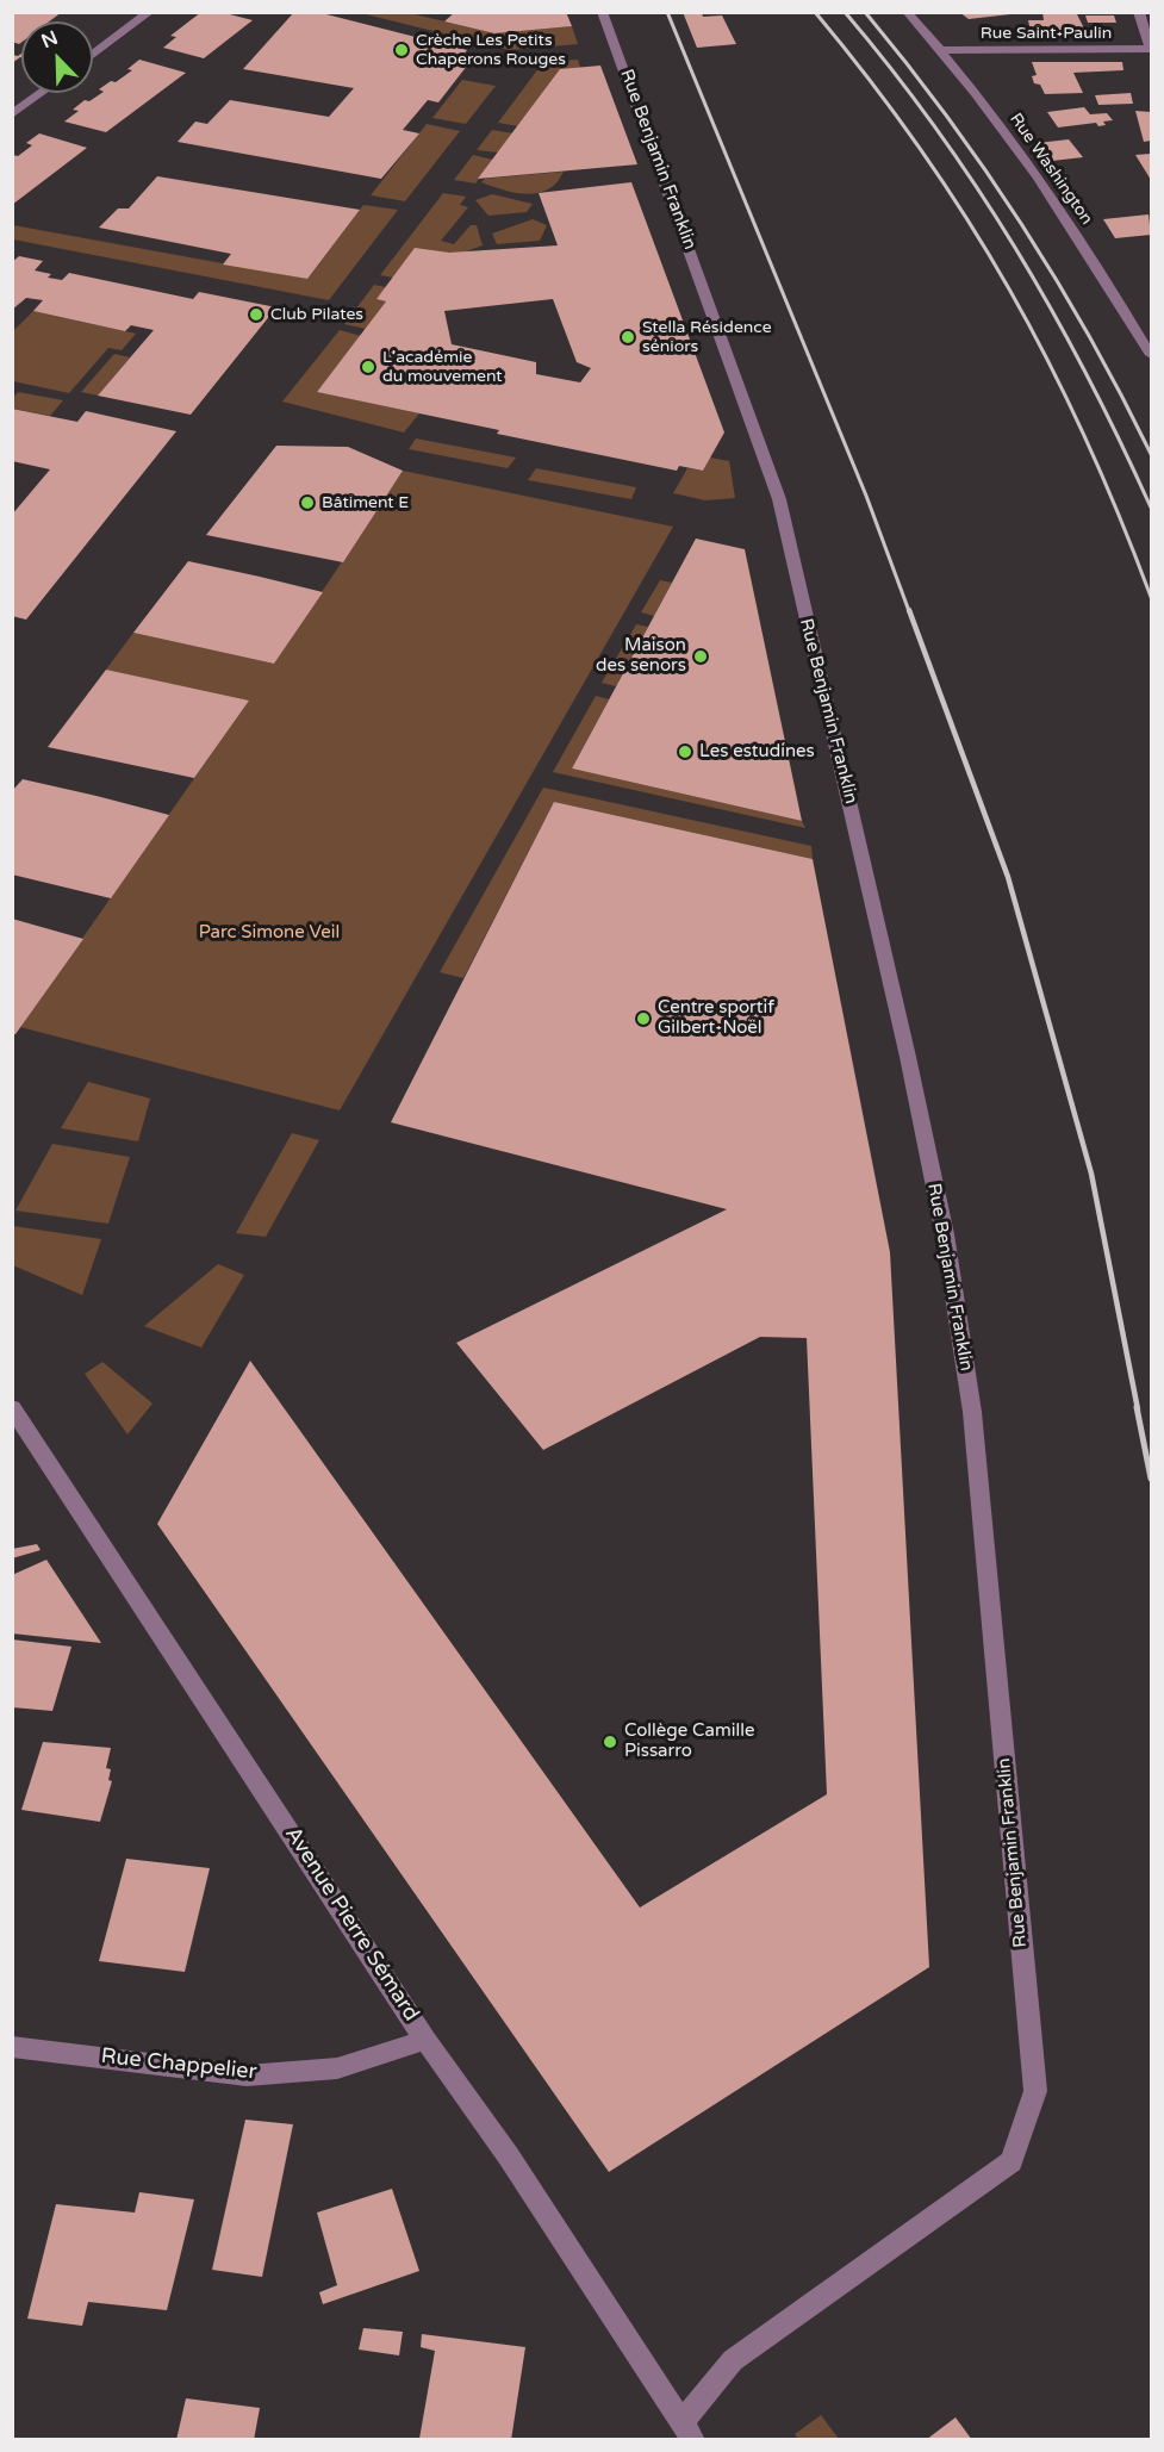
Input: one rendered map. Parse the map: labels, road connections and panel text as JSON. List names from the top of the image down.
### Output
{
  "streets": {
    "street": [
      "Rue Saint-Paulin",
      "Rue Benjamin Franklin",
      "Rue Washington",
      "Avenue Pierre Sémard",
      "Rue Chappelier"
    ]
  },
  "crossings": [
    ["Rue Saint-Paulin", "Rue Washington"],
    ["Rue Benjamin Franklin", "Avenue Pierre Sémard"],
    ["Avenue Pierre Sémard", "Rue Chappelier"]
  ],
  "parks": ["Parc Simone Veil"],
  "places": [
    "Crèche Les Petits Chaperons Rouges",
    "Club Pilates",
    "Stella Résidence séniors",
    "L'académie du mouvement",
    "Bâtiment E",
    "Maison des senors",
    "Les estudines",
    "Centre sportif Gilbert-Noël",
    "Collège Camille Pissarro"
  ],
  "north": "top left"
}
